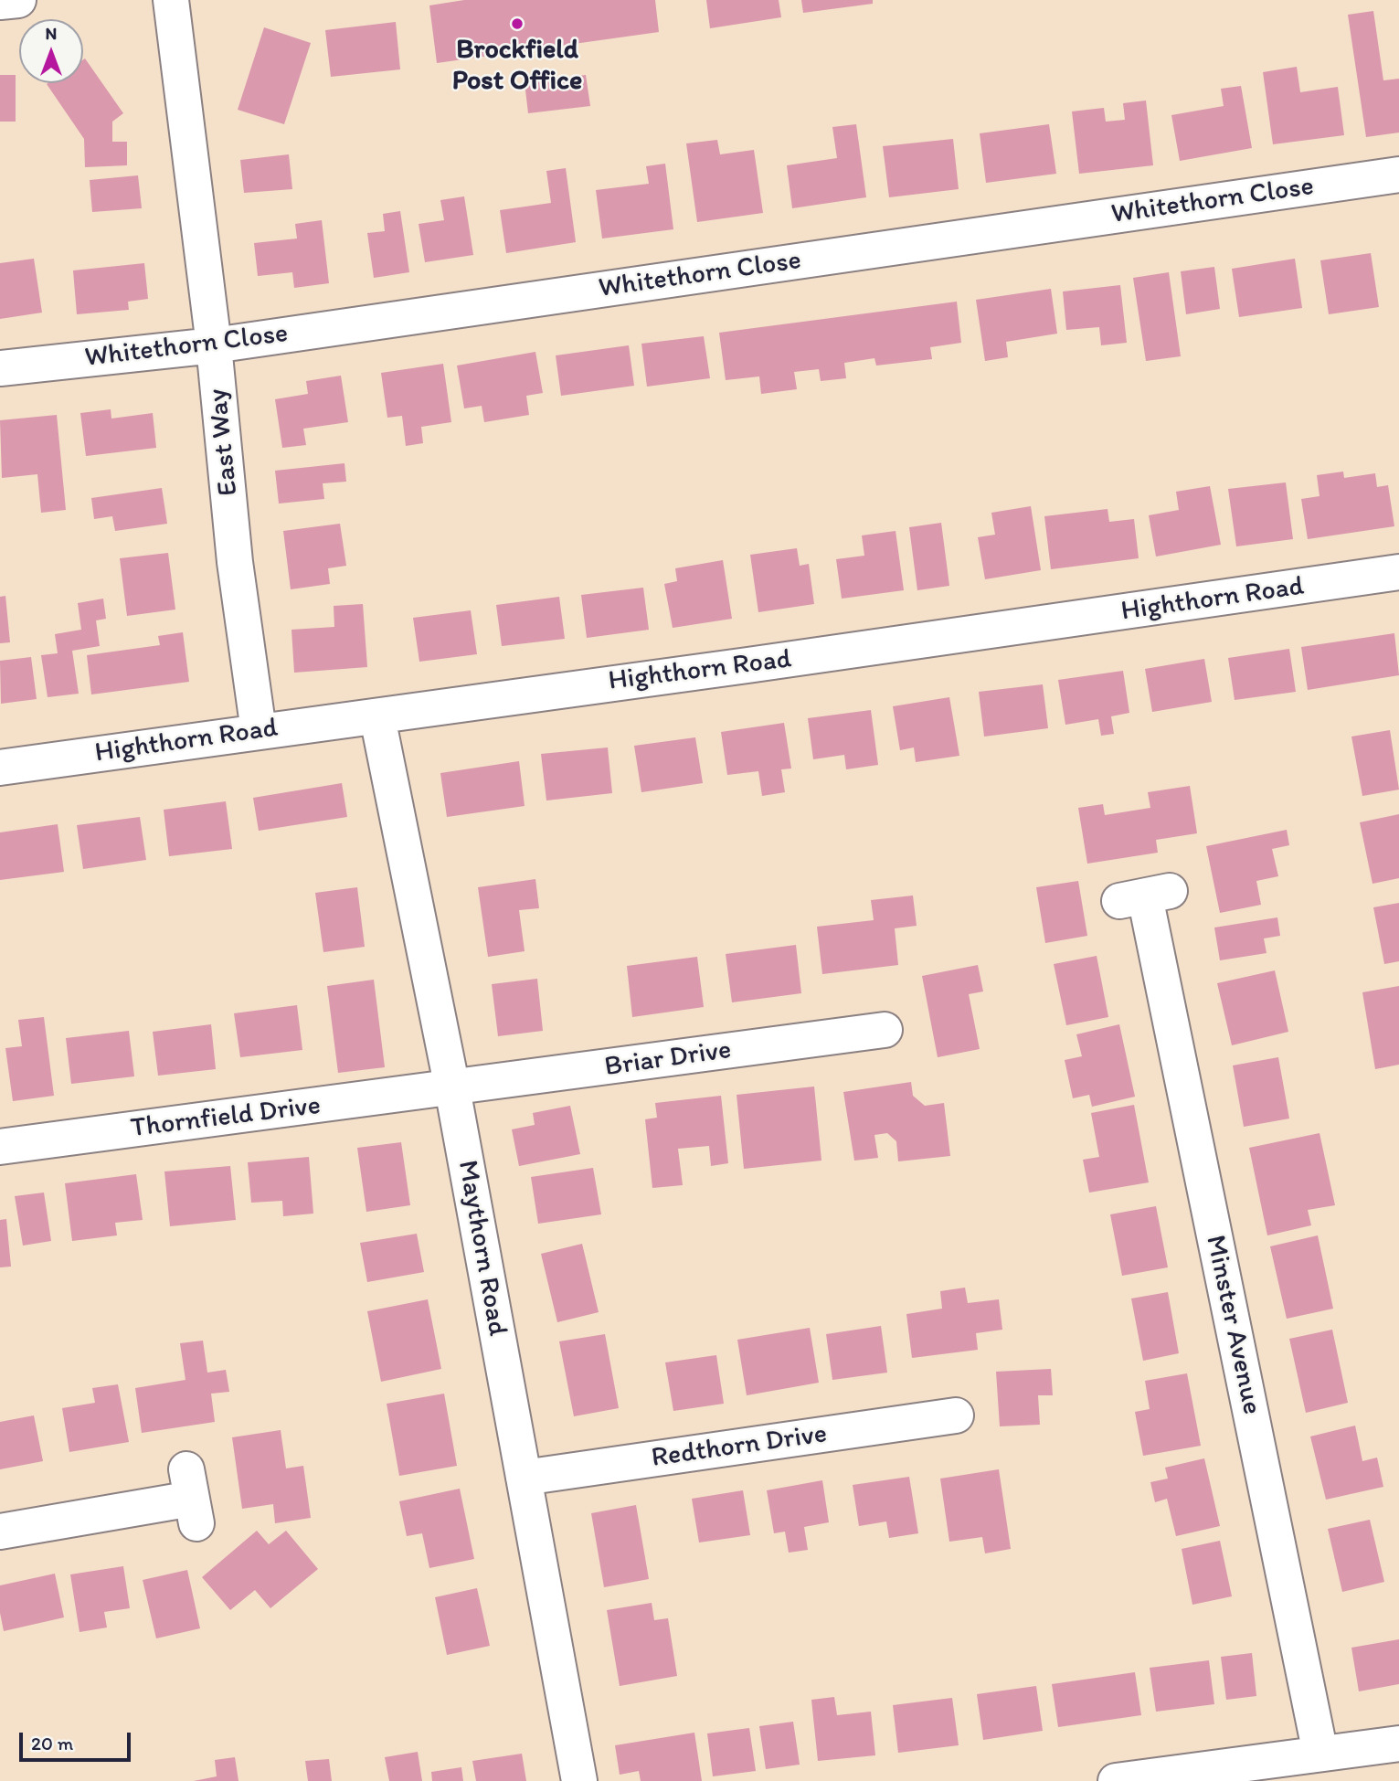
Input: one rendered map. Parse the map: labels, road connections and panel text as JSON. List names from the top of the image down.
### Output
{
  "streets": {
    "street": [
      "Whitethorn Close",
      "East Way",
      "Highthorn Road",
      "Briar Drive",
      "Thornfield Drive",
      "Maythorn Road",
      "Minster Avenue",
      "Redthorn Drive"
    ]
  },
  "crossings": [
    ["Whitethorn Close", "East Way"],
    ["East Way", "Highthorn Road"],
    ["Highthorn Road", "Maythorn Road"],
    ["Briar Drive", "Thornfield Drive"],
    ["Briar Drive", "Maythorn Road"],
    ["Thornfield Drive", "Maythorn Road"],
    ["Maythorn Road", "Redthorn Drive"]
  ],
  "places": ["Brockfield Post Office"],
  "scale_bar": "20 m",
  "north": "top"
}
